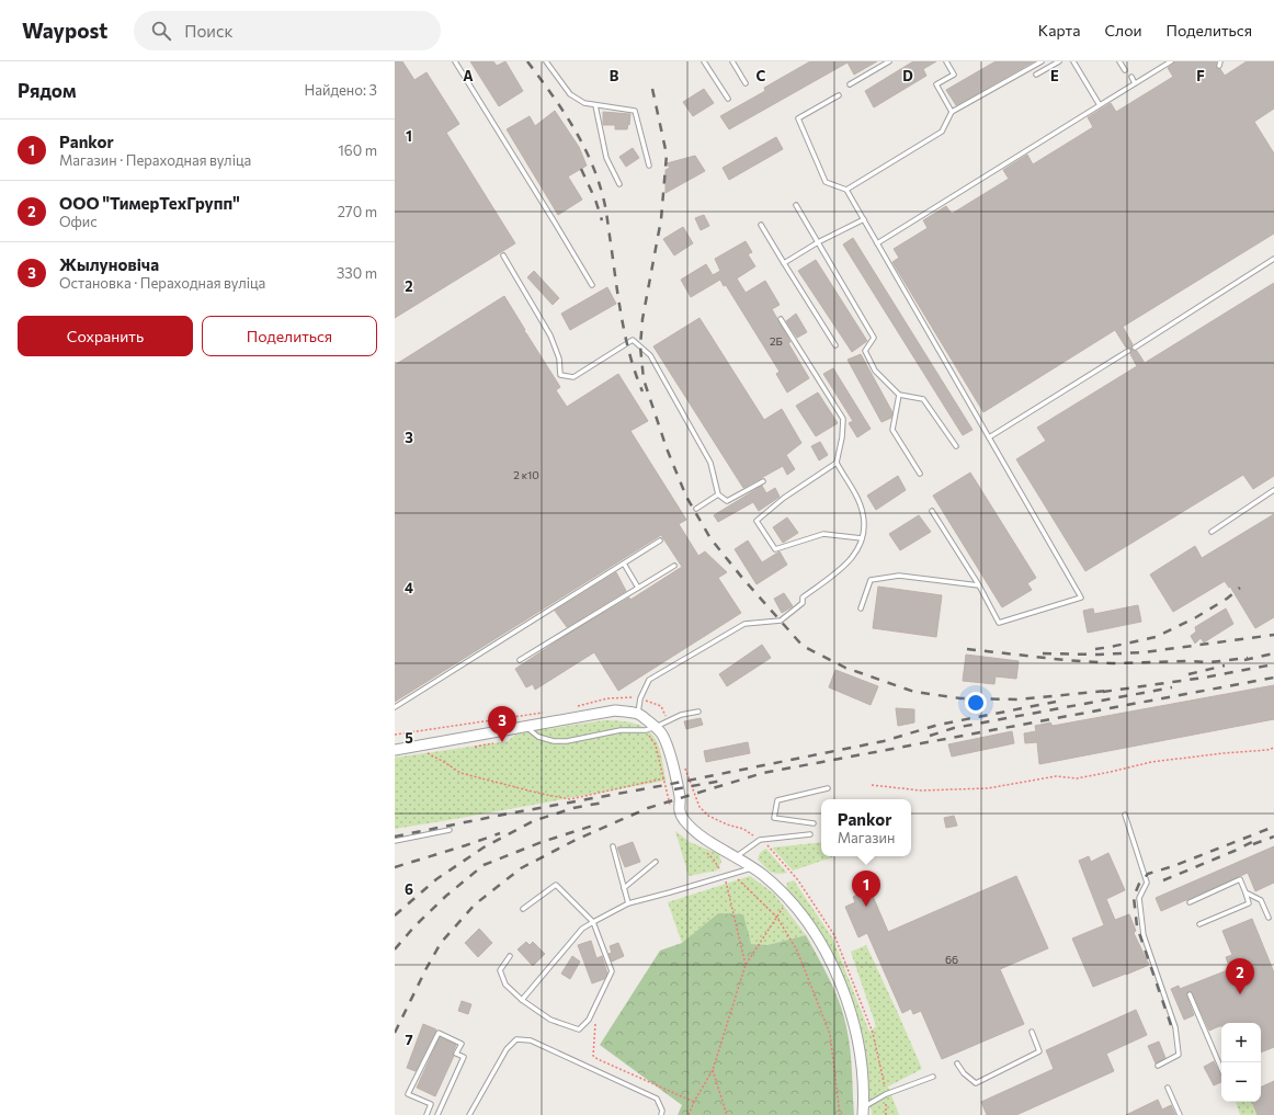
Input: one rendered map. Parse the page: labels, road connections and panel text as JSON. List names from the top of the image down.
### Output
{
  "house_numbers": ["2Б", "2 к10", "66"],
  "page": {
    "header": "Waypost",
    "search": "Поиск",
    "nav": ["Карта", "Слои", "Поделиться"],
    "heading": ["Рядом", "Найдено: 3"],
    "list": [
      {
        "mark": "1",
        "name": "Pankor",
        "note": "Магазин · Пераходная вуліца",
        "value": "160 m"
      },
      {
        "mark": "2",
        "name": "ООО \"ТимерТехГрупп\"",
        "note": "Офис",
        "value": "270 m"
      },
      {
        "mark": "3",
        "name": "Жылуновіча",
        "note": "Остановка · Пераходная вуліца",
        "value": "330 m"
      }
    ],
    "buttons": ["Сохранить", "Поделиться"],
    "pins": ["3", "1", "2"],
    "popup": ["Pankor", "Магазин"],
    "map_buttons": ["+", "−"]
  },
  "grid": {
    "columns": [
      "A",
      "B",
      "C",
      "D",
      "E",
      "F"
    ],
    "rows": [
      "1",
      "2",
      "3",
      "4",
      "5",
      "6",
      "7"
    ]
  }
}
